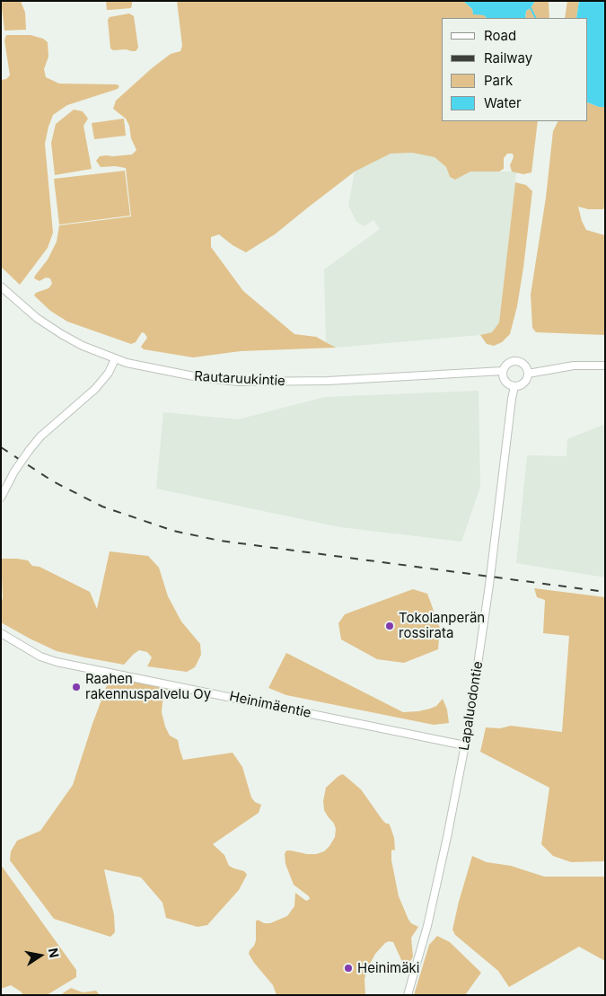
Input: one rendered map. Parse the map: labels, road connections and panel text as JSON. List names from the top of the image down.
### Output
{
  "streets": {
    "main road": ["Rautaruukintie", "Heinimäentie", "Lapaluodontie"]
  },
  "crossings": [
    ["Rautaruukintie", "Lapaluodontie"],
    ["Heinimäentie", "Lapaluodontie"]
  ],
  "places": ["Tokolanperän rossirata", "Raahen rakennuspalvelu Oy", "Heinimäki"],
  "legend": [
    "Road",
    "Railway",
    "Park",
    "Water"
  ],
  "north": "right"
}
